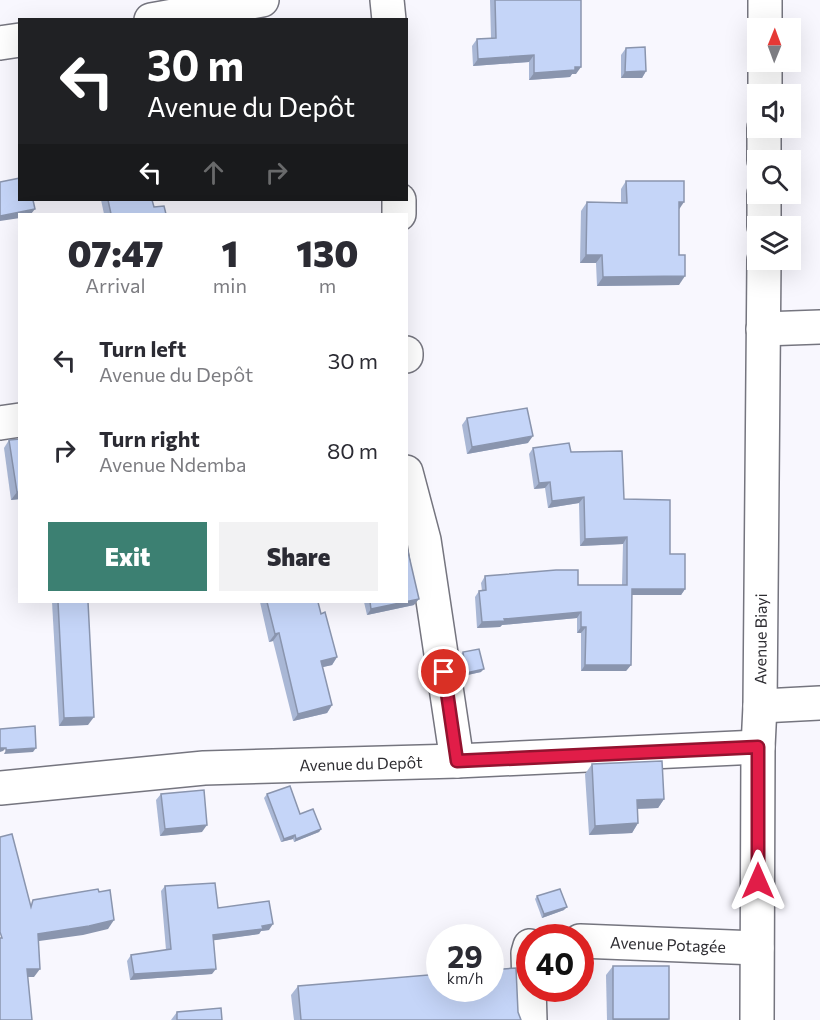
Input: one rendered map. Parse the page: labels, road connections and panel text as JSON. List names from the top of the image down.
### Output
{
  "streets": {
    "street": ["Avenue Biayi", "Avenue du Depôt", "Avenue Potagée"]
  },
  "crossings": [
    ["Avenue Biayi", "Avenue du Depôt"],
    ["Avenue Biayi", "Avenue Potagée"]
  ],
  "north": "top",
  "page": {
    "turn": ["30 m", "Avenue du Depôt"],
    "eta": [
      "07:47",
      "Arrival",
      "1",
      "min",
      "130",
      "m"
    ],
    "list": [
      {
        "name": "Turn left",
        "note": "Avenue du Depôt",
        "value": "30 m"
      },
      {
        "name": "Turn right",
        "note": "Avenue Ndemba",
        "value": "80 m"
      }
    ],
    "buttons": ["Exit", "Share"],
    "speed": "29 km/h",
    "limit": "40"
  }
}
